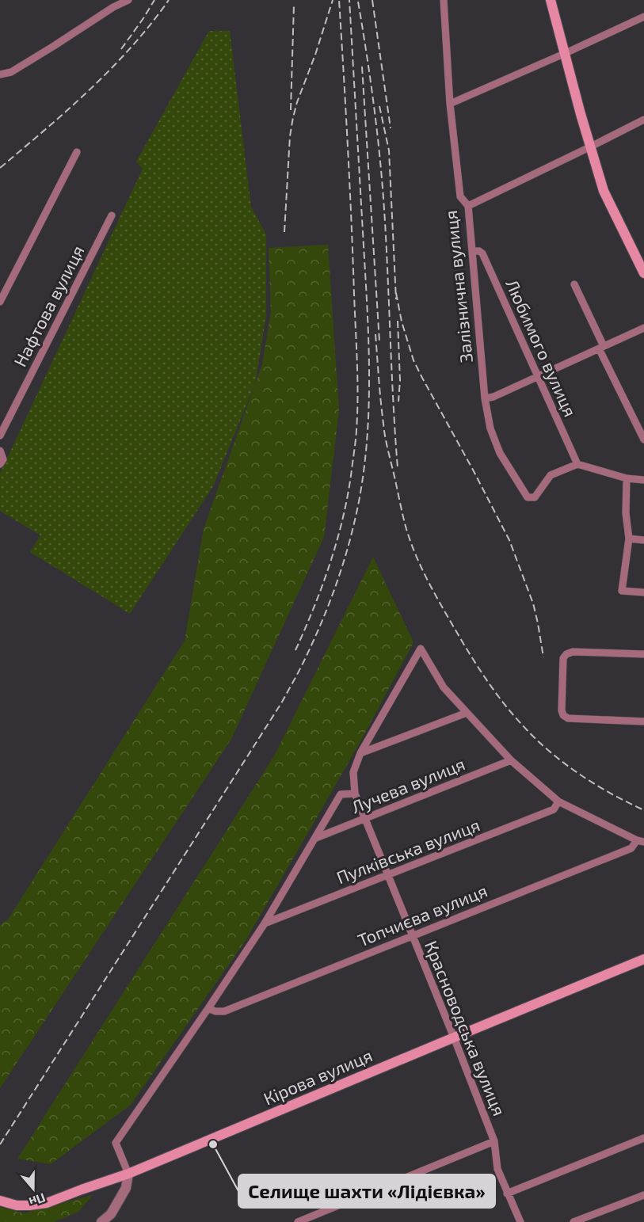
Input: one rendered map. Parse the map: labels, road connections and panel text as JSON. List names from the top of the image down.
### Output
{
  "streets": {
    "main road": ["Кірова вулиця"],
    "street": [
      "Залізнична вулиця",
      "Нафтова вулиця",
      "Любимого вулиця",
      "Лучева вулиця",
      "Пулківська вулиця",
      "Топчиєва вулиця",
      "Красноводська вулиця"
    ]
  },
  "crossings": [
    ["Залізнична вулиця", "Любимого вулиця"],
    ["Лучева вулиця", "Красноводська вулиця"],
    ["Пулківська вулиця", "Красноводська вулиця"],
    ["Топчиєва вулиця", "Красноводська вулиця"],
    ["Красноводська вулиця", "Кірова вулиця"]
  ],
  "places": ["Селище шахти «Лідієвка»"],
  "north": "bottom"
}
